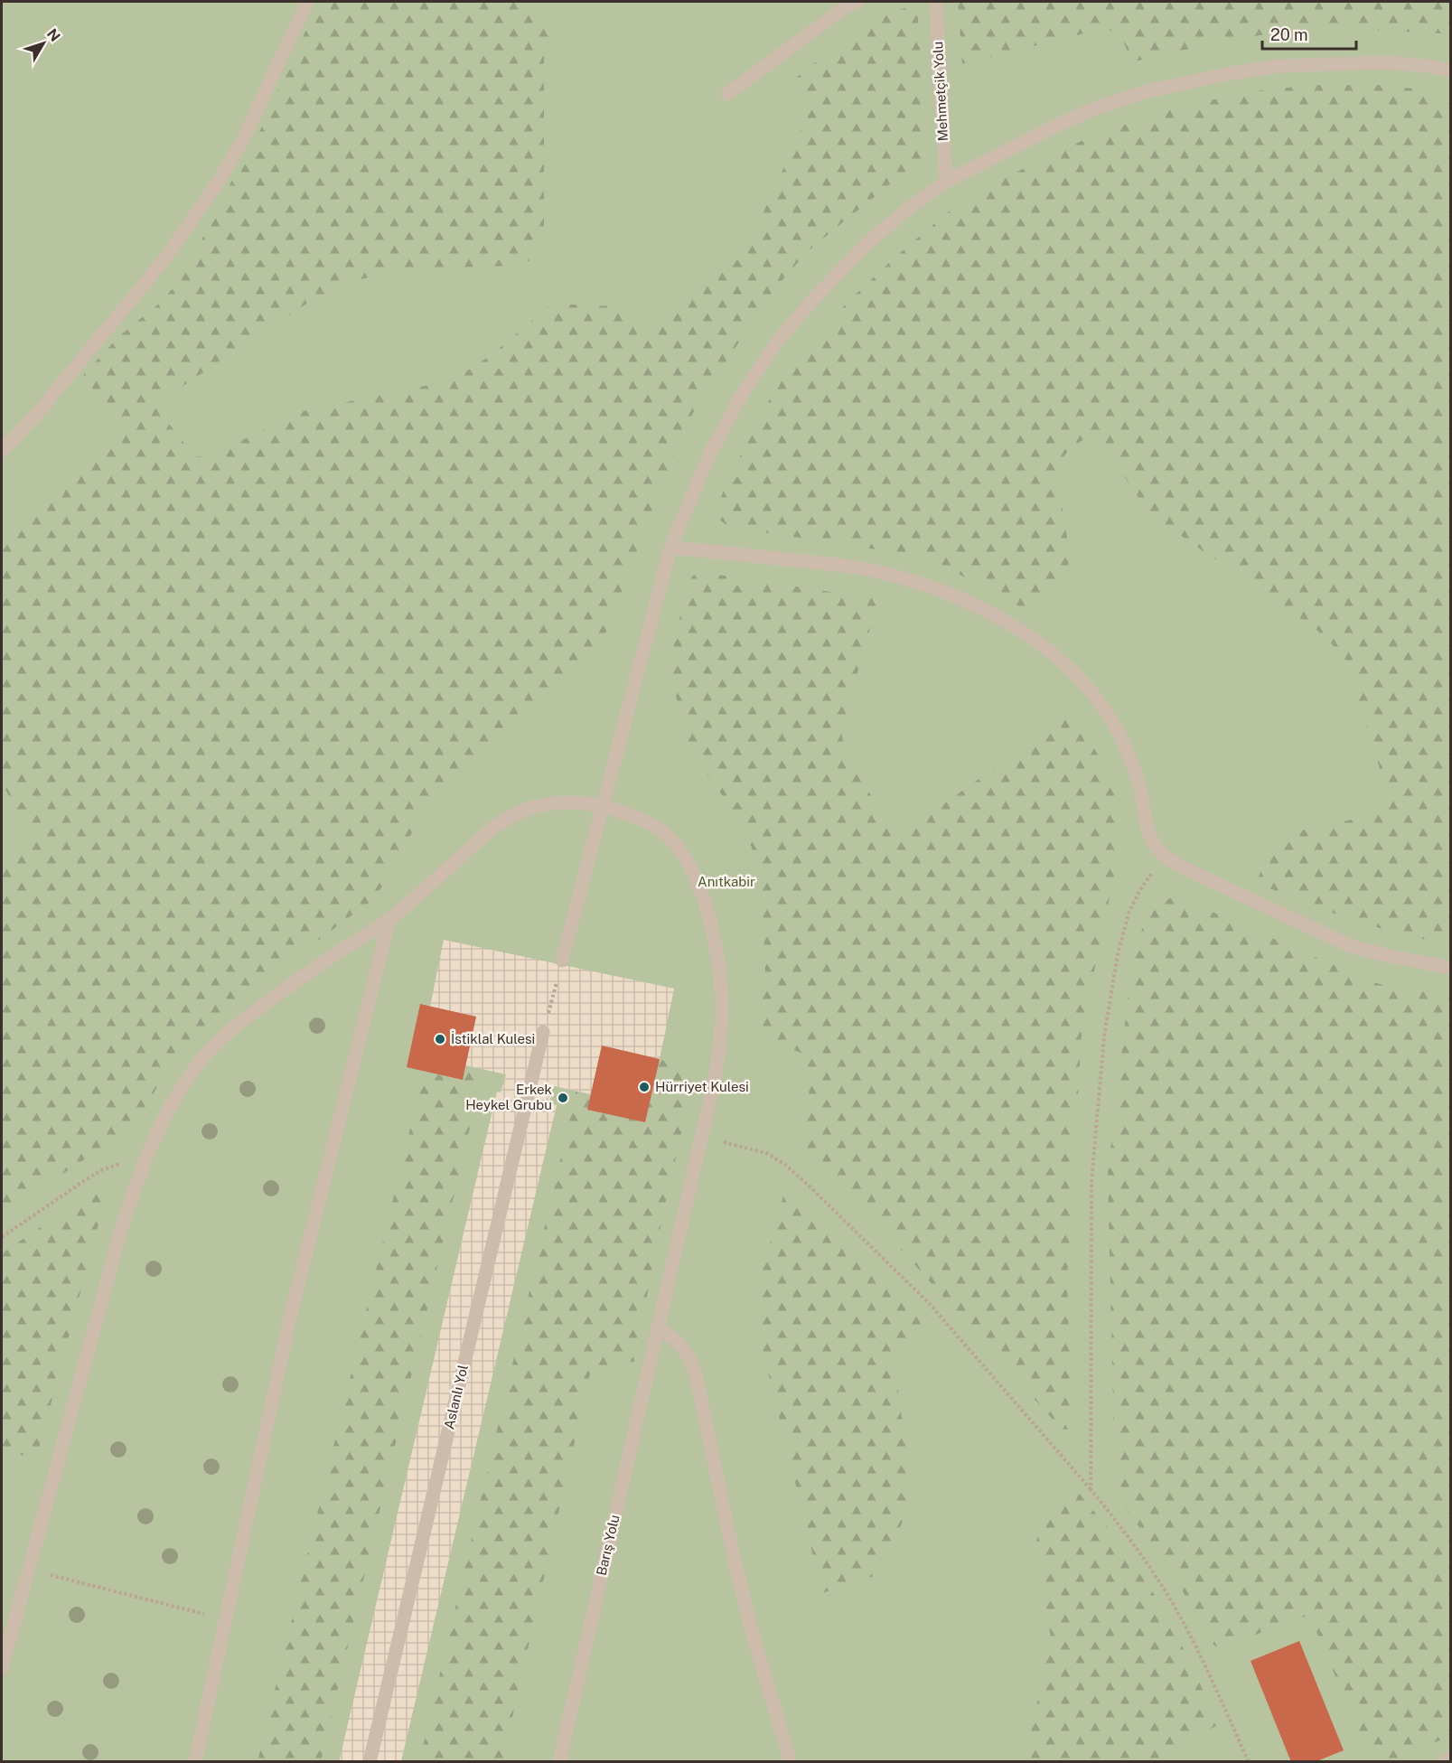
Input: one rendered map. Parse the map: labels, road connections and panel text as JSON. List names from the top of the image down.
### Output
{
  "streets": {
    "street": ["Mehmetçik Yolu", "Aslanlı Yol", "Barış Yolu"]
  },
  "parks": ["Anıtkabir"],
  "places": ["İstiklal Kulesi", "Hürriyet Kulesi", "Erkek Heykel Grubu"],
  "scale_bar": "20 m",
  "north": "top right"
}
